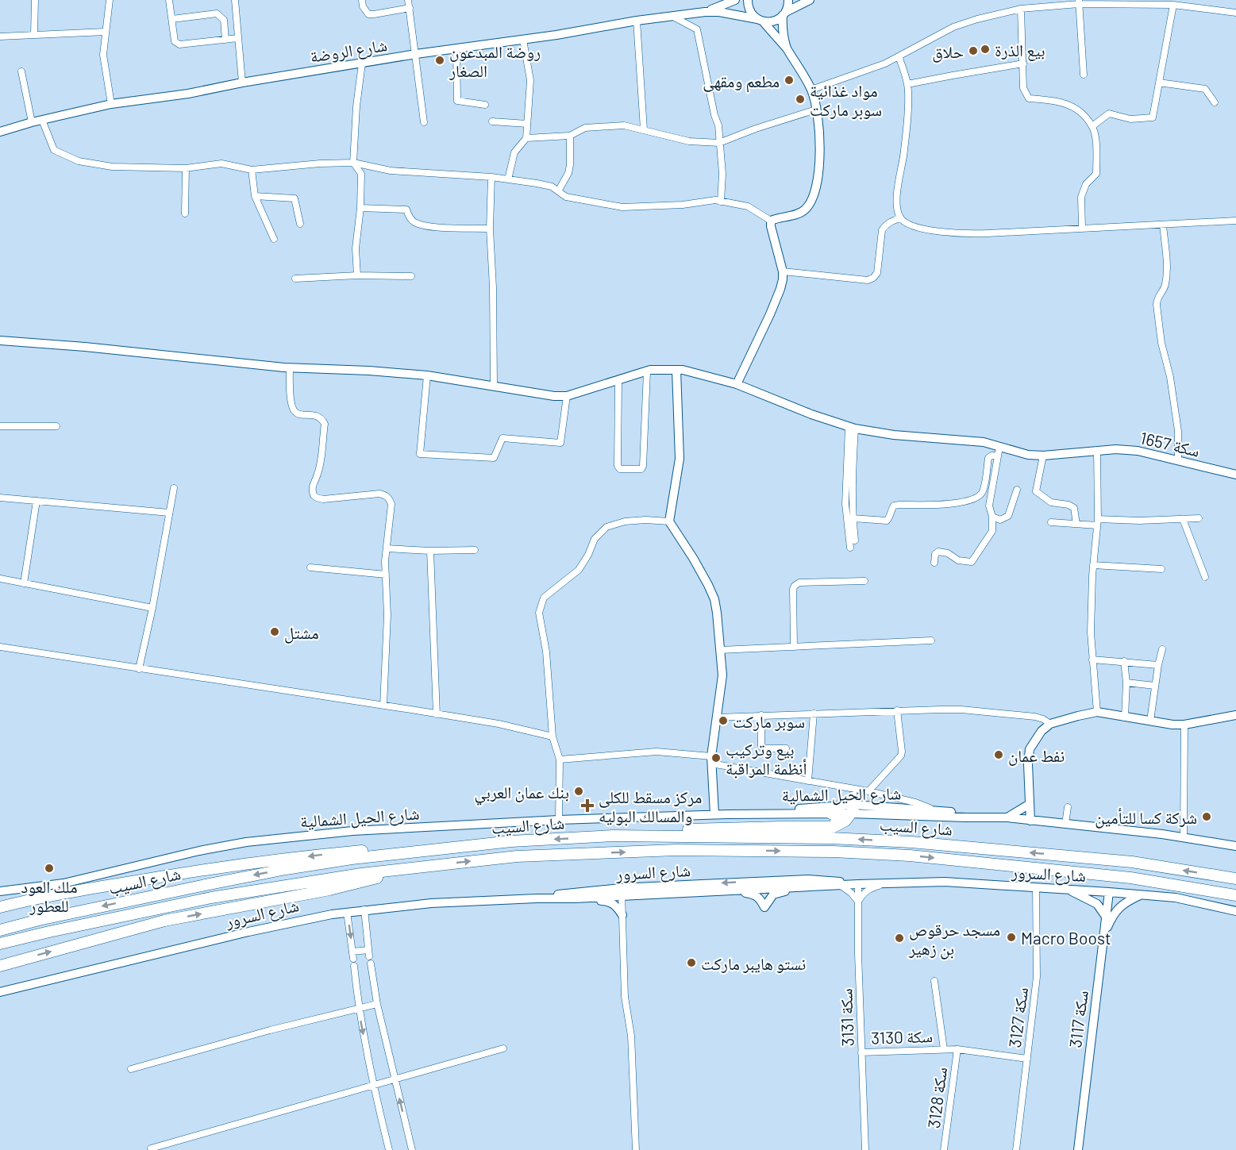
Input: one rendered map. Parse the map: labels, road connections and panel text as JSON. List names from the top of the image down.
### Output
{
  "streets": {
    "highway": ["شارع السيب"],
    "street": [
      "شارع الروضة",
      "سكة 1657",
      "شارع الحيل الشمالية",
      "شارع السرور",
      "سكة 3131",
      "سكة 3127",
      "سكة 3117",
      "سكة 3130",
      "سكة 3128"
    ]
  },
  "crossings": [
    ["شارع السرور", "سكة 3131"],
    ["شارع السرور", "سكة 3127"],
    ["شارع السرور", "سكة 3117"],
    ["سكة 3131", "سكة 3130"],
    ["سكة 3127", "سكة 3130"],
    ["سكة 3130", "سكة 3128"]
  ],
  "places": {
    "other": [
      "بيع الذرة",
      "حلاق",
      "روضة المبدعون الصغار",
      "مطعم ومقهى",
      "مواد غذائية سوبر ماركت",
      "مشتل",
      "سوبر ماركت",
      "نفط عمان",
      "بيع وتركيب أنظمة المراقبة",
      "بنك عمان العربي",
      "شركة كسا للتأمين",
      "ملك العود للعطور",
      "Macro Boost",
      "مسجد حرقوص بن زهير",
      "نستو هايبر ماركت"
    ],
    "health": ["مركز مسقط للكلى والمسالك البوليه"]
  }
}
